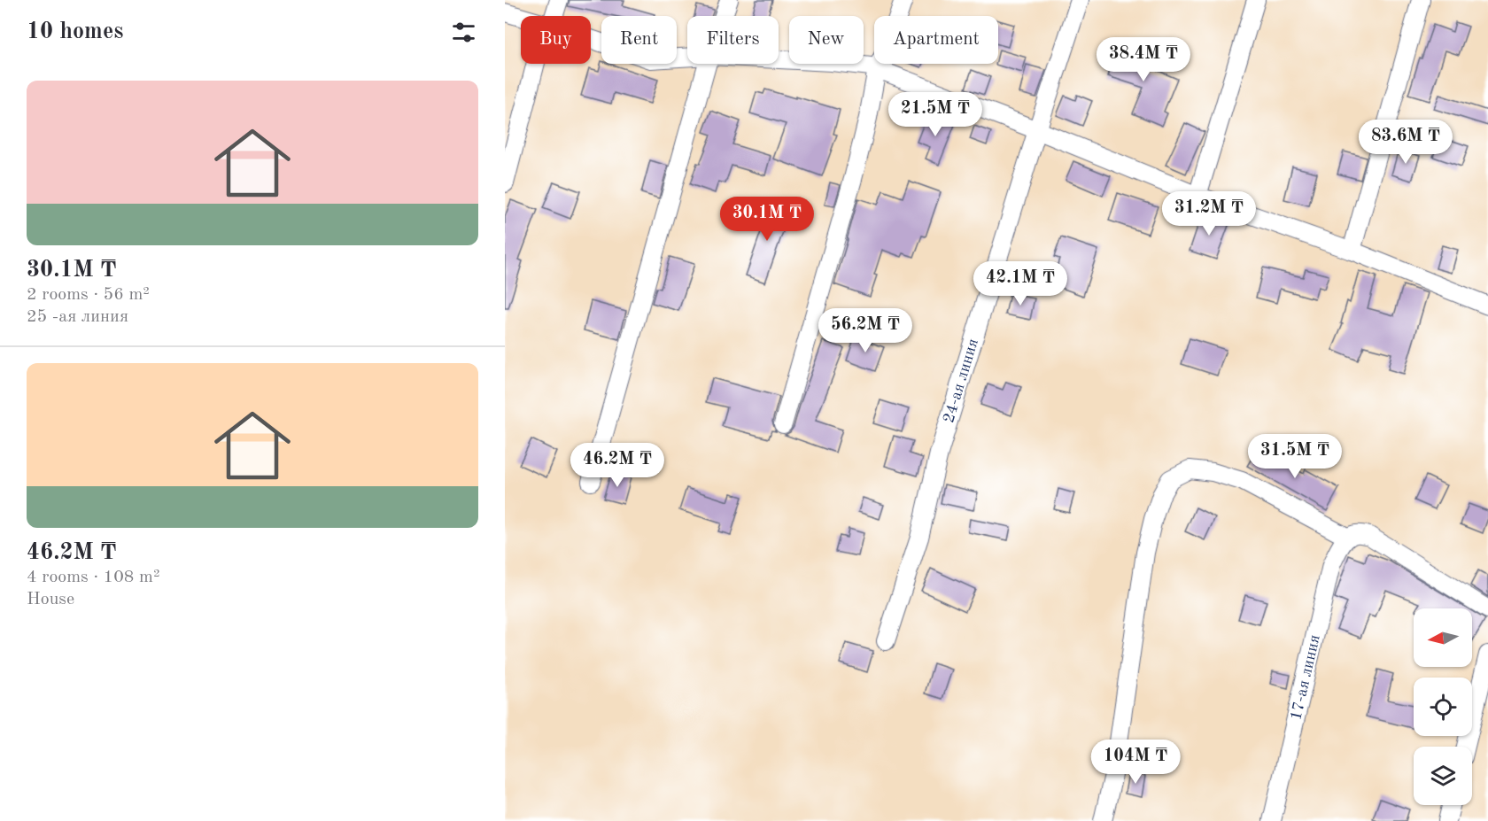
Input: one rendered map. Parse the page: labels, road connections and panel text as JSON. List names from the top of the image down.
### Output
{
  "streets": {
    "street": ["24-ая линия", "17-ая линия"]
  },
  "north": "left",
  "page": {
    "heading": "10 homes",
    "chip": [
      "Buy",
      "Rent",
      "Filters",
      "New",
      "Apartment"
    ],
    "price": [
      "38.4M ₸",
      "21.5M ₸",
      "83.6M ₸",
      "31.2M ₸",
      "30.1M ₸",
      "42.1M ₸",
      "56.2M ₸",
      "31.5M ₸",
      "46.2M ₸",
      "104M ₸"
    ],
    "list": [
      {
        "name": "30.1M ₸",
        "note": "2 rooms · 56 m² · 25 -ая линия"
      },
      {
        "name": "46.2M ₸",
        "note": "4 rooms · 108 m² · House"
      }
    ]
  }
}
